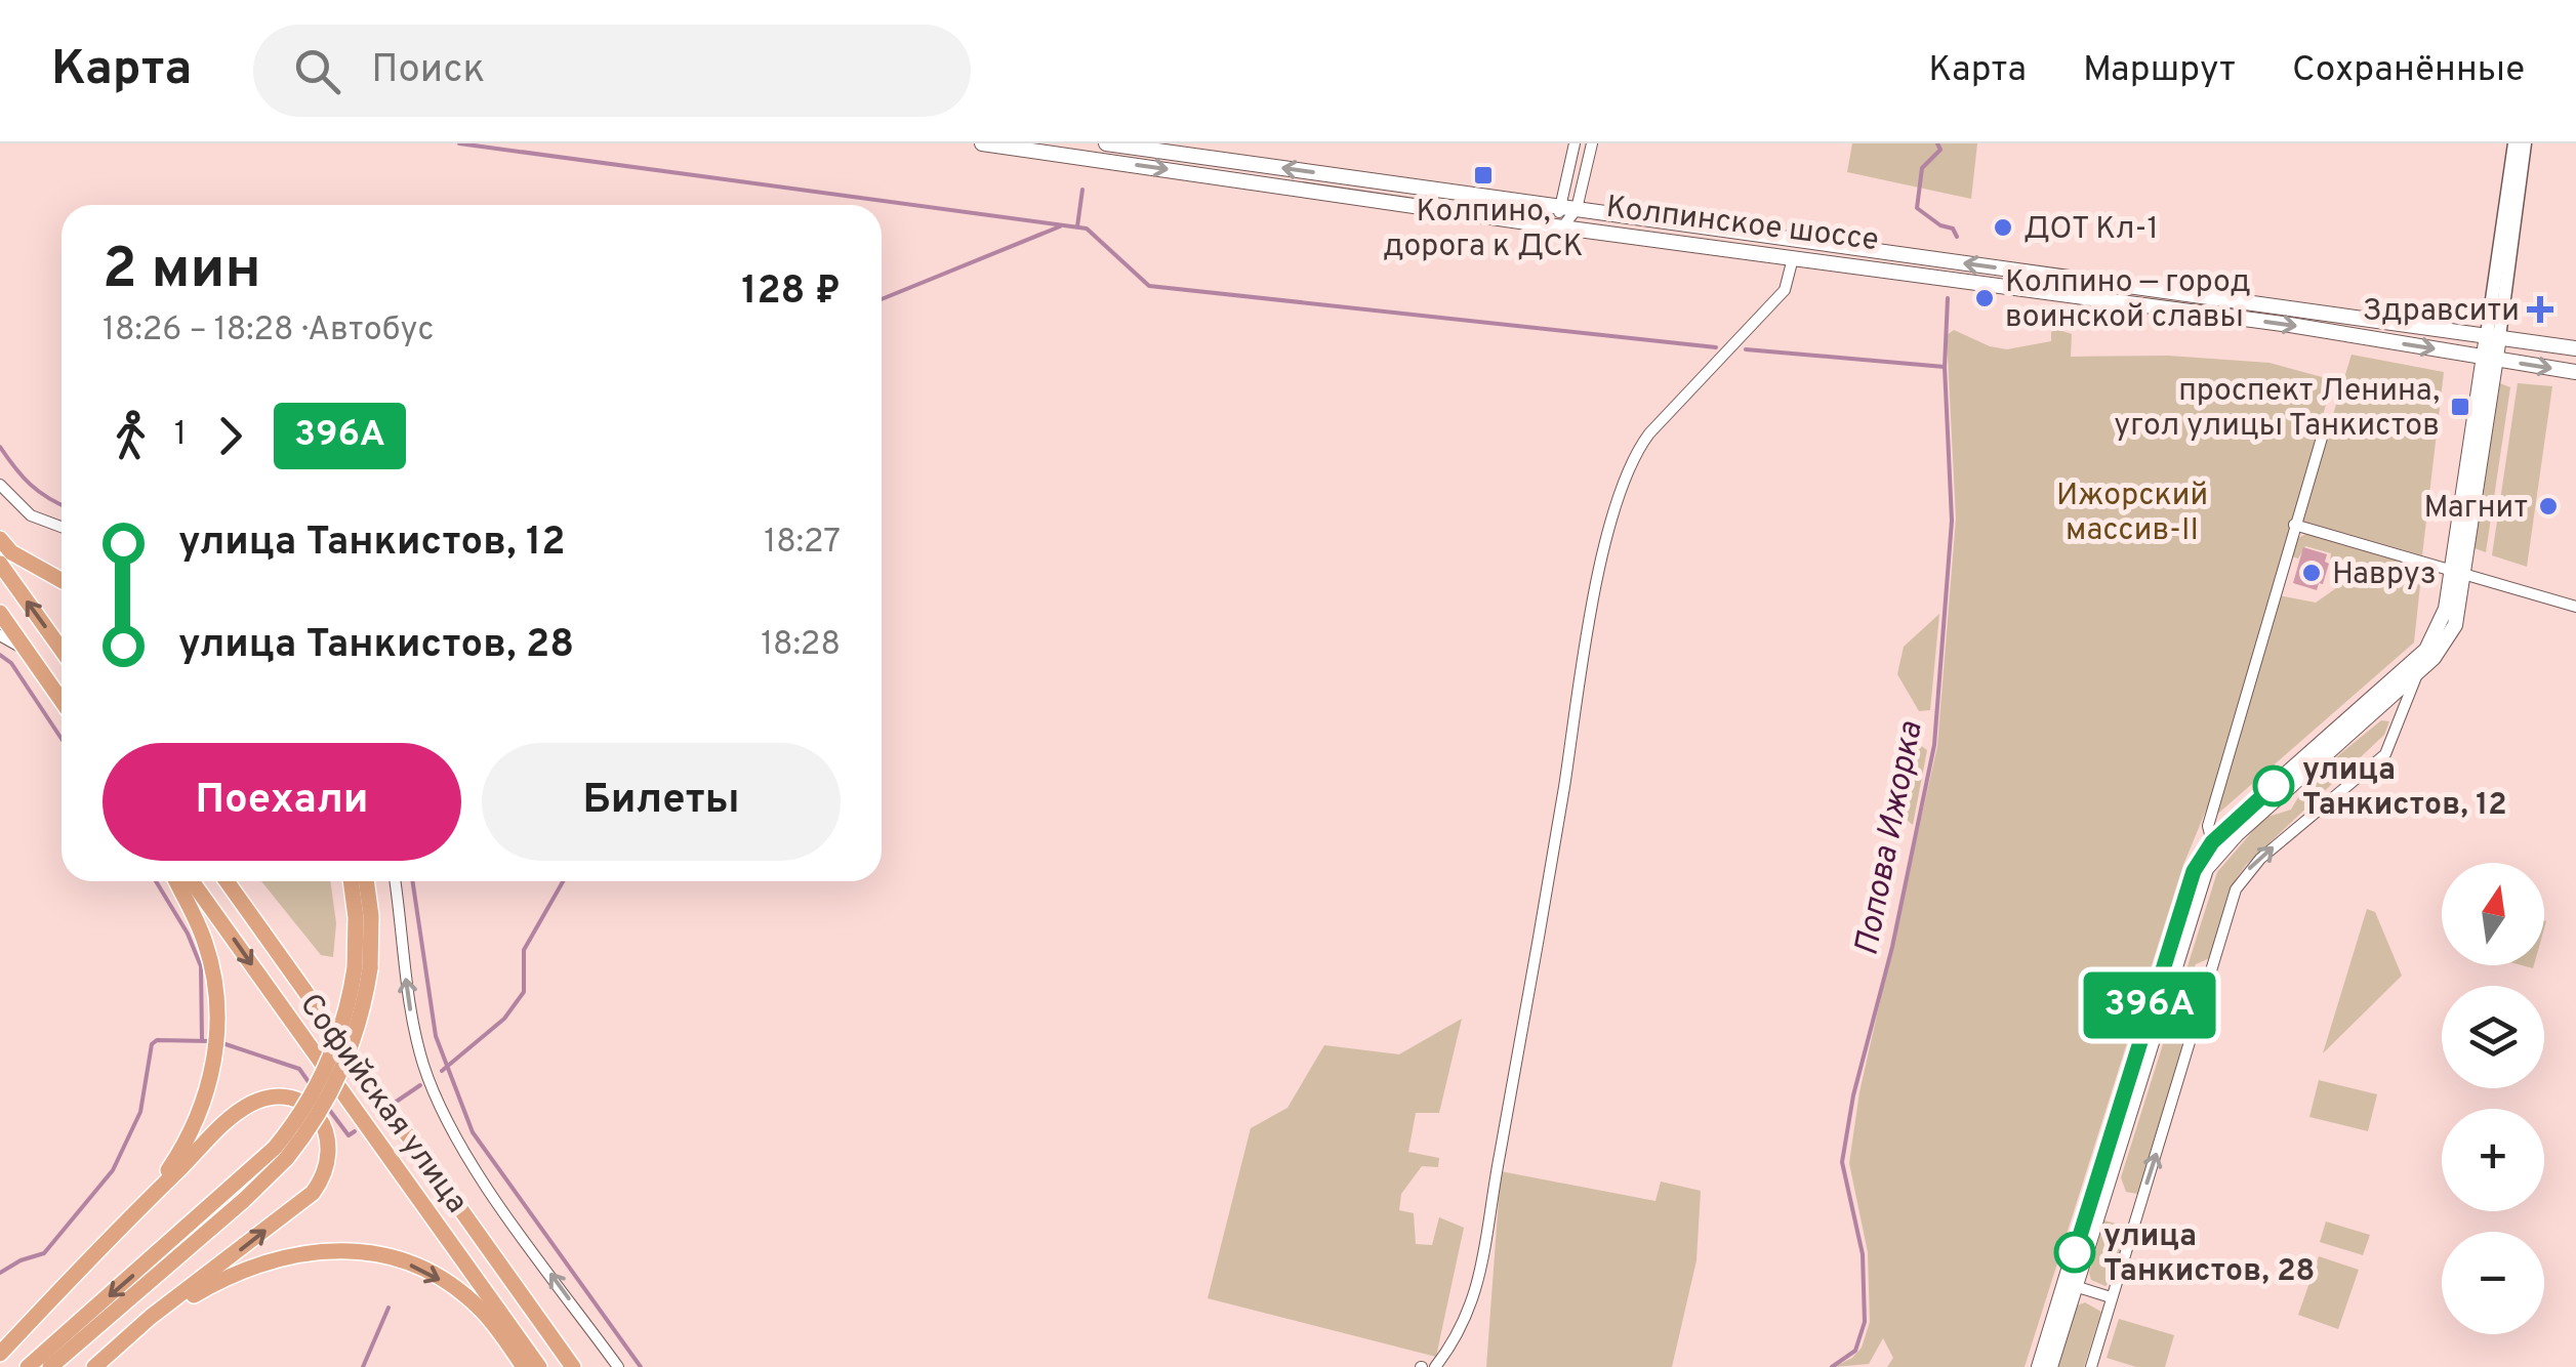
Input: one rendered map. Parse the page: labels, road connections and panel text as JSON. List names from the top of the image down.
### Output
{
  "streets": {
    "main road": ["Колпинское шоссе", "Софийская улица"]
  },
  "water": ["Попова Ижорка"],
  "parks": ["Ижорский массив-II"],
  "places": {
    "transit": ["Колпино, дорога к ДСК", "проспект Ленина, угол улицы Танкистов"],
    "other": [
      "ДОТ Кл-1",
      "Колпино — город воинской славы",
      "Магнит",
      "Навруз",
      "улица Танкистов, 12",
      "улица Танкистов, 28"
    ],
    "health": ["Здравсити"]
  },
  "lines": ["bus line 396А"],
  "north": "top",
  "page": {
    "header": "Карта",
    "search": "Поиск",
    "nav": ["Карта", "Маршрут", "Сохранённые"],
    "on_map": "396А",
    "heading": ["2 мин", "18:26 – 18:28 · Автобус", "128 ₽"],
    "legs": ["1", "396А"],
    "list": [
      {
        "name": "улица Танкистов, 12",
        "value": "18:27"
      },
      {
        "name": "улица Танкистов, 28",
        "value": "18:28"
      }
    ],
    "buttons": ["Поехали", "Билеты"],
    "map_buttons": ["+", "−"]
  }
}
